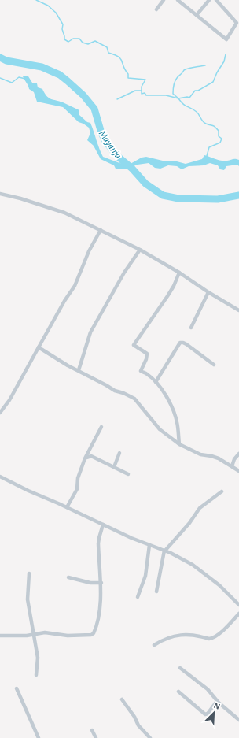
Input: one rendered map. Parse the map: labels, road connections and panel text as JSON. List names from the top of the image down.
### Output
{
  "water": ["Mayanja"],
  "north": "top right"
}
